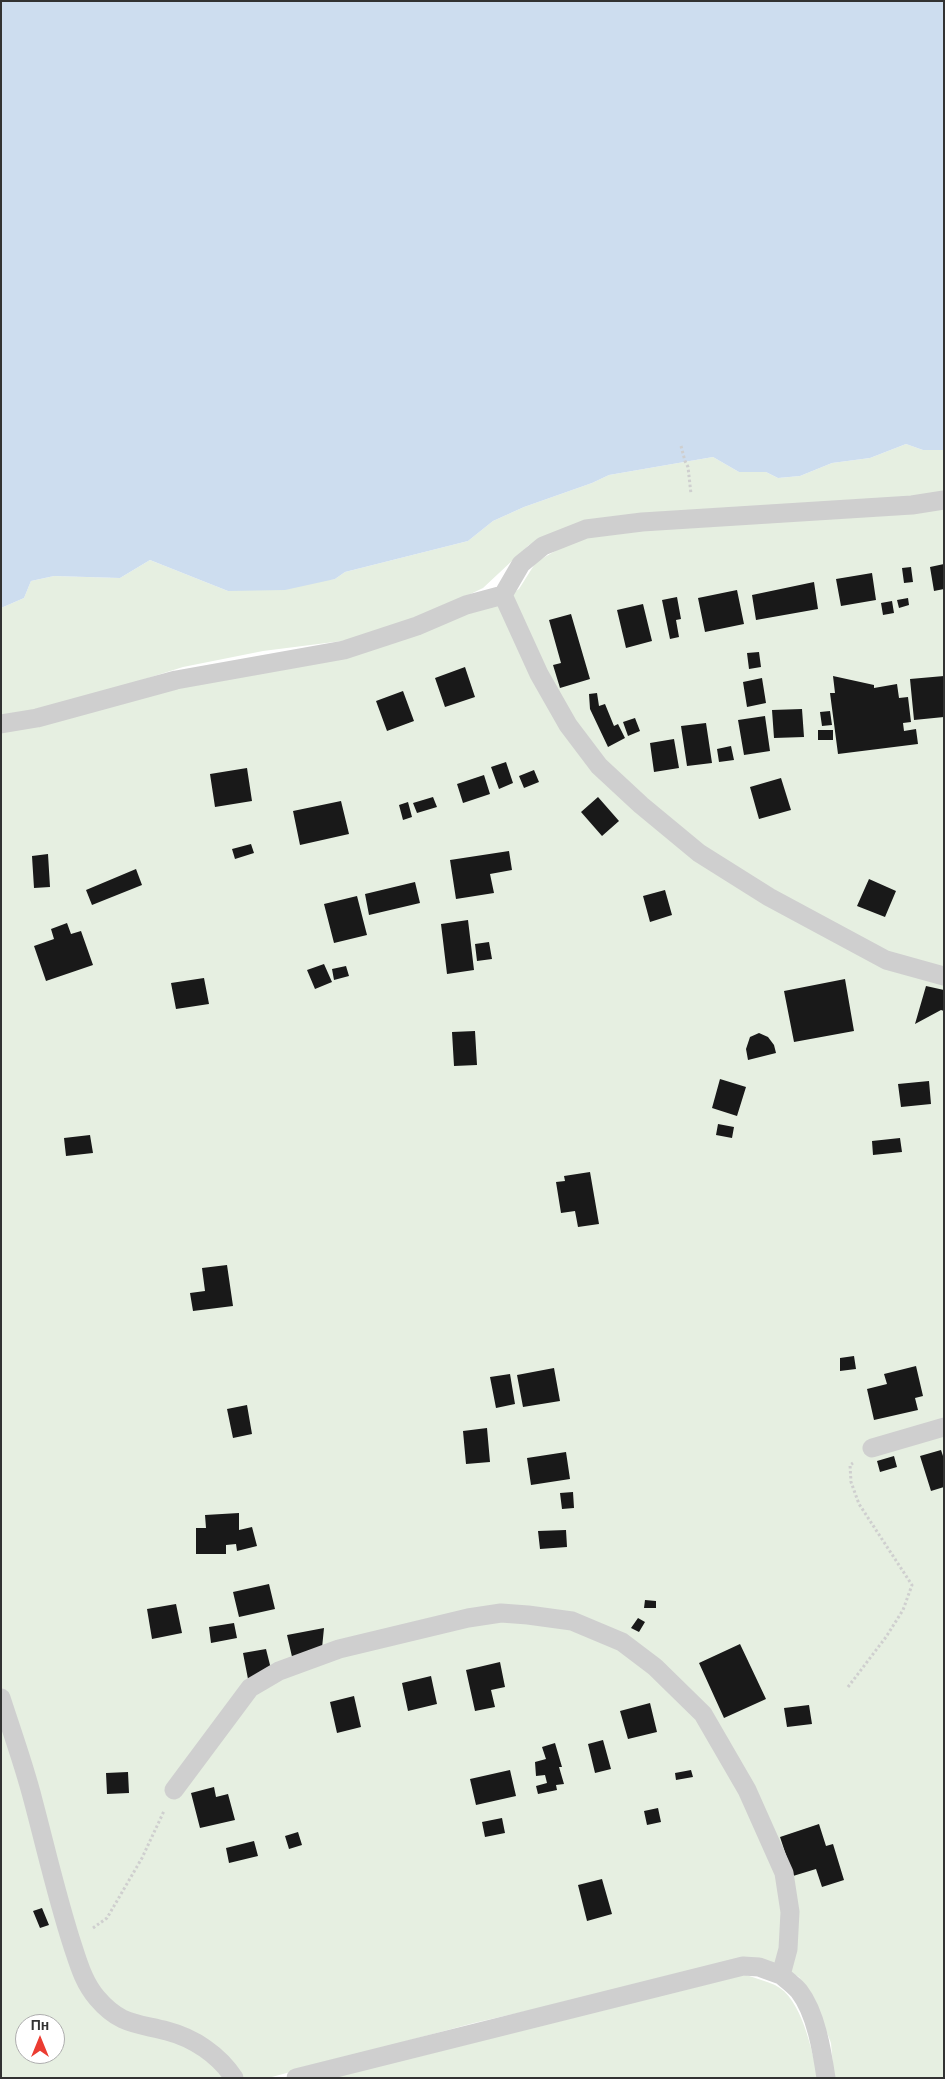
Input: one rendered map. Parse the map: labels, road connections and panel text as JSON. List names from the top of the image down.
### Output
{
  "north": "top"
}
